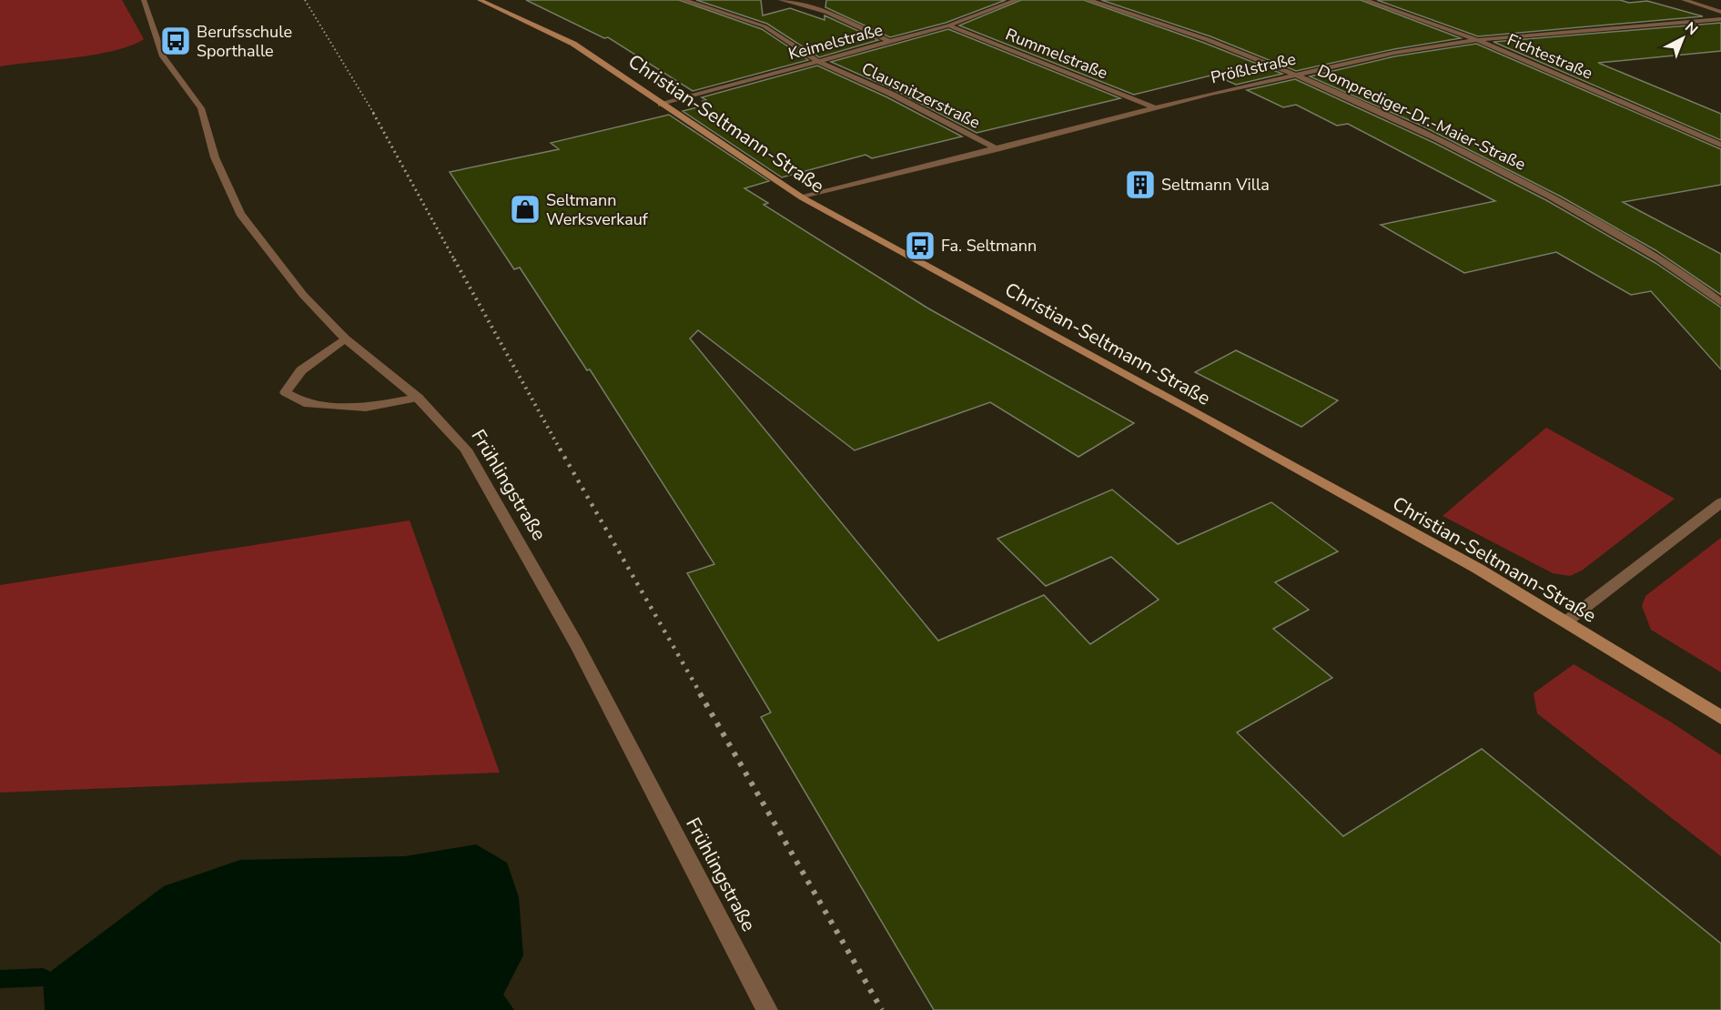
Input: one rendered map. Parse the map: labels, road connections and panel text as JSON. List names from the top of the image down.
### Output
{
  "streets": {
    "main road": ["Christian-Seltmann-Straße"],
    "street": [
      "Keimelstraße",
      "Rummelstraße",
      "Fichtestraße",
      "Prößlstraße",
      "Clausnitzerstraße",
      "Domprediger-Dr.-Maier-Straße",
      "Frühlingstraße"
    ]
  },
  "crossings": [
    ["Keimelstraße", "Rummelstraße"],
    ["Keimelstraße", "Clausnitzerstraße"],
    ["Keimelstraße", "Christian-Seltmann-Straße"],
    ["Rummelstraße", "Prößlstraße"],
    ["Fichtestraße", "Prößlstraße"],
    ["Prößlstraße", "Clausnitzerstraße"],
    ["Prößlstraße", "Domprediger-Dr.-Maier-Straße"],
    ["Prößlstraße", "Christian-Seltmann-Straße"]
  ],
  "places": {
    "bus stop": ["Berufsschule Sporthalle", "Fa. Seltmann"],
    "building": ["Seltmann Villa"],
    "shop": ["Seltmann Werksverkauf"]
  },
  "north": "top right"
}
